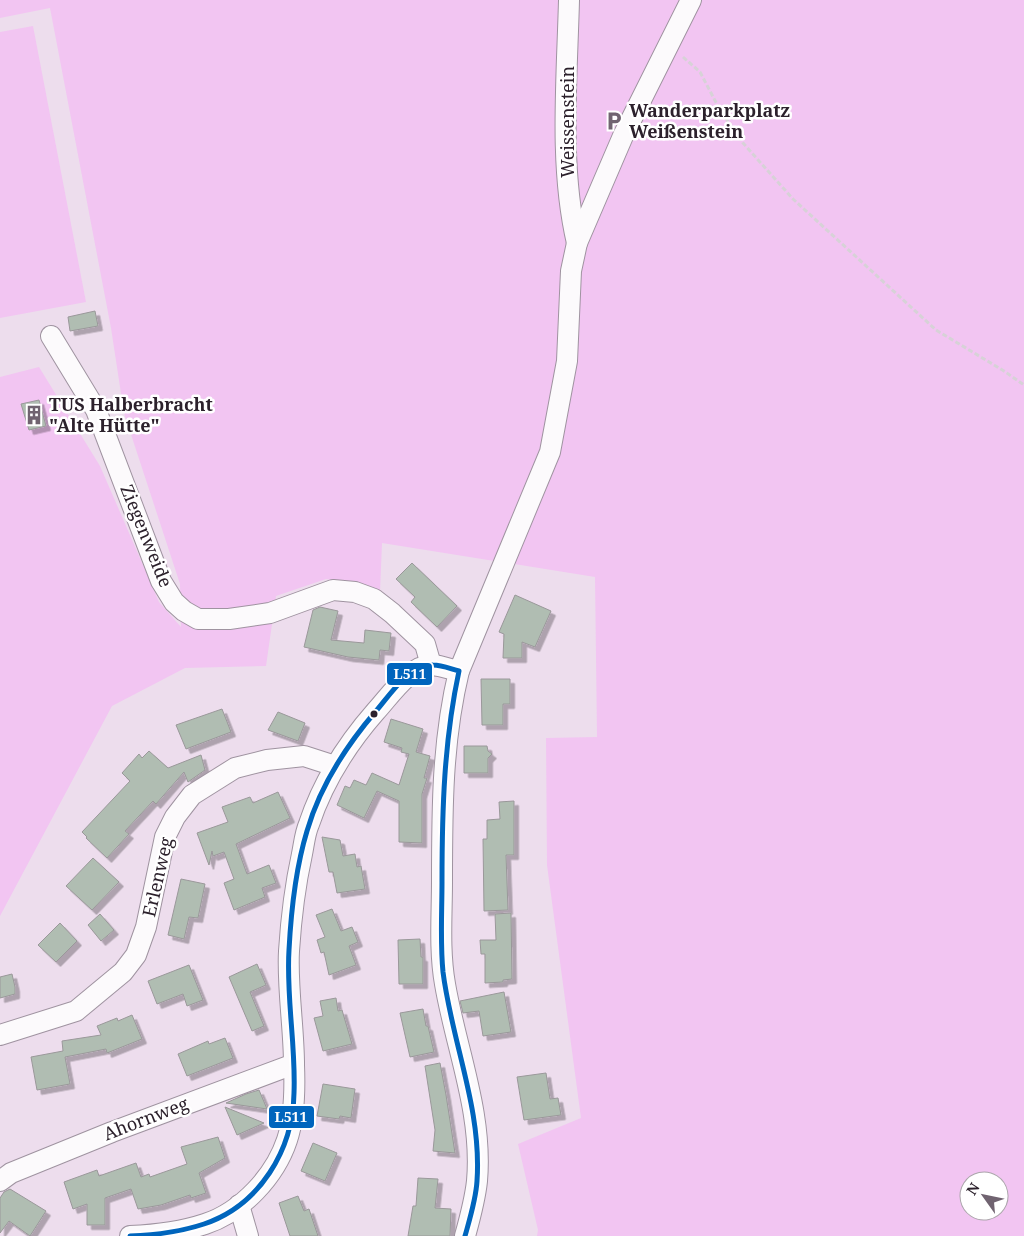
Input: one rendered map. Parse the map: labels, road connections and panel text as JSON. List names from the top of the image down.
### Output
{
  "streets": {
    "street": [
      "Weissenstein",
      "Ziegenweide",
      "Erlenweg",
      "Ahornweg"
    ]
  },
  "places": {
    "parking": ["Wanderparkplatz Weißenstein"],
    "building": ["TUS Halberbracht \"Alte Hütte\""]
  },
  "lines": ["transit line L511"],
  "north": "top left"
}
